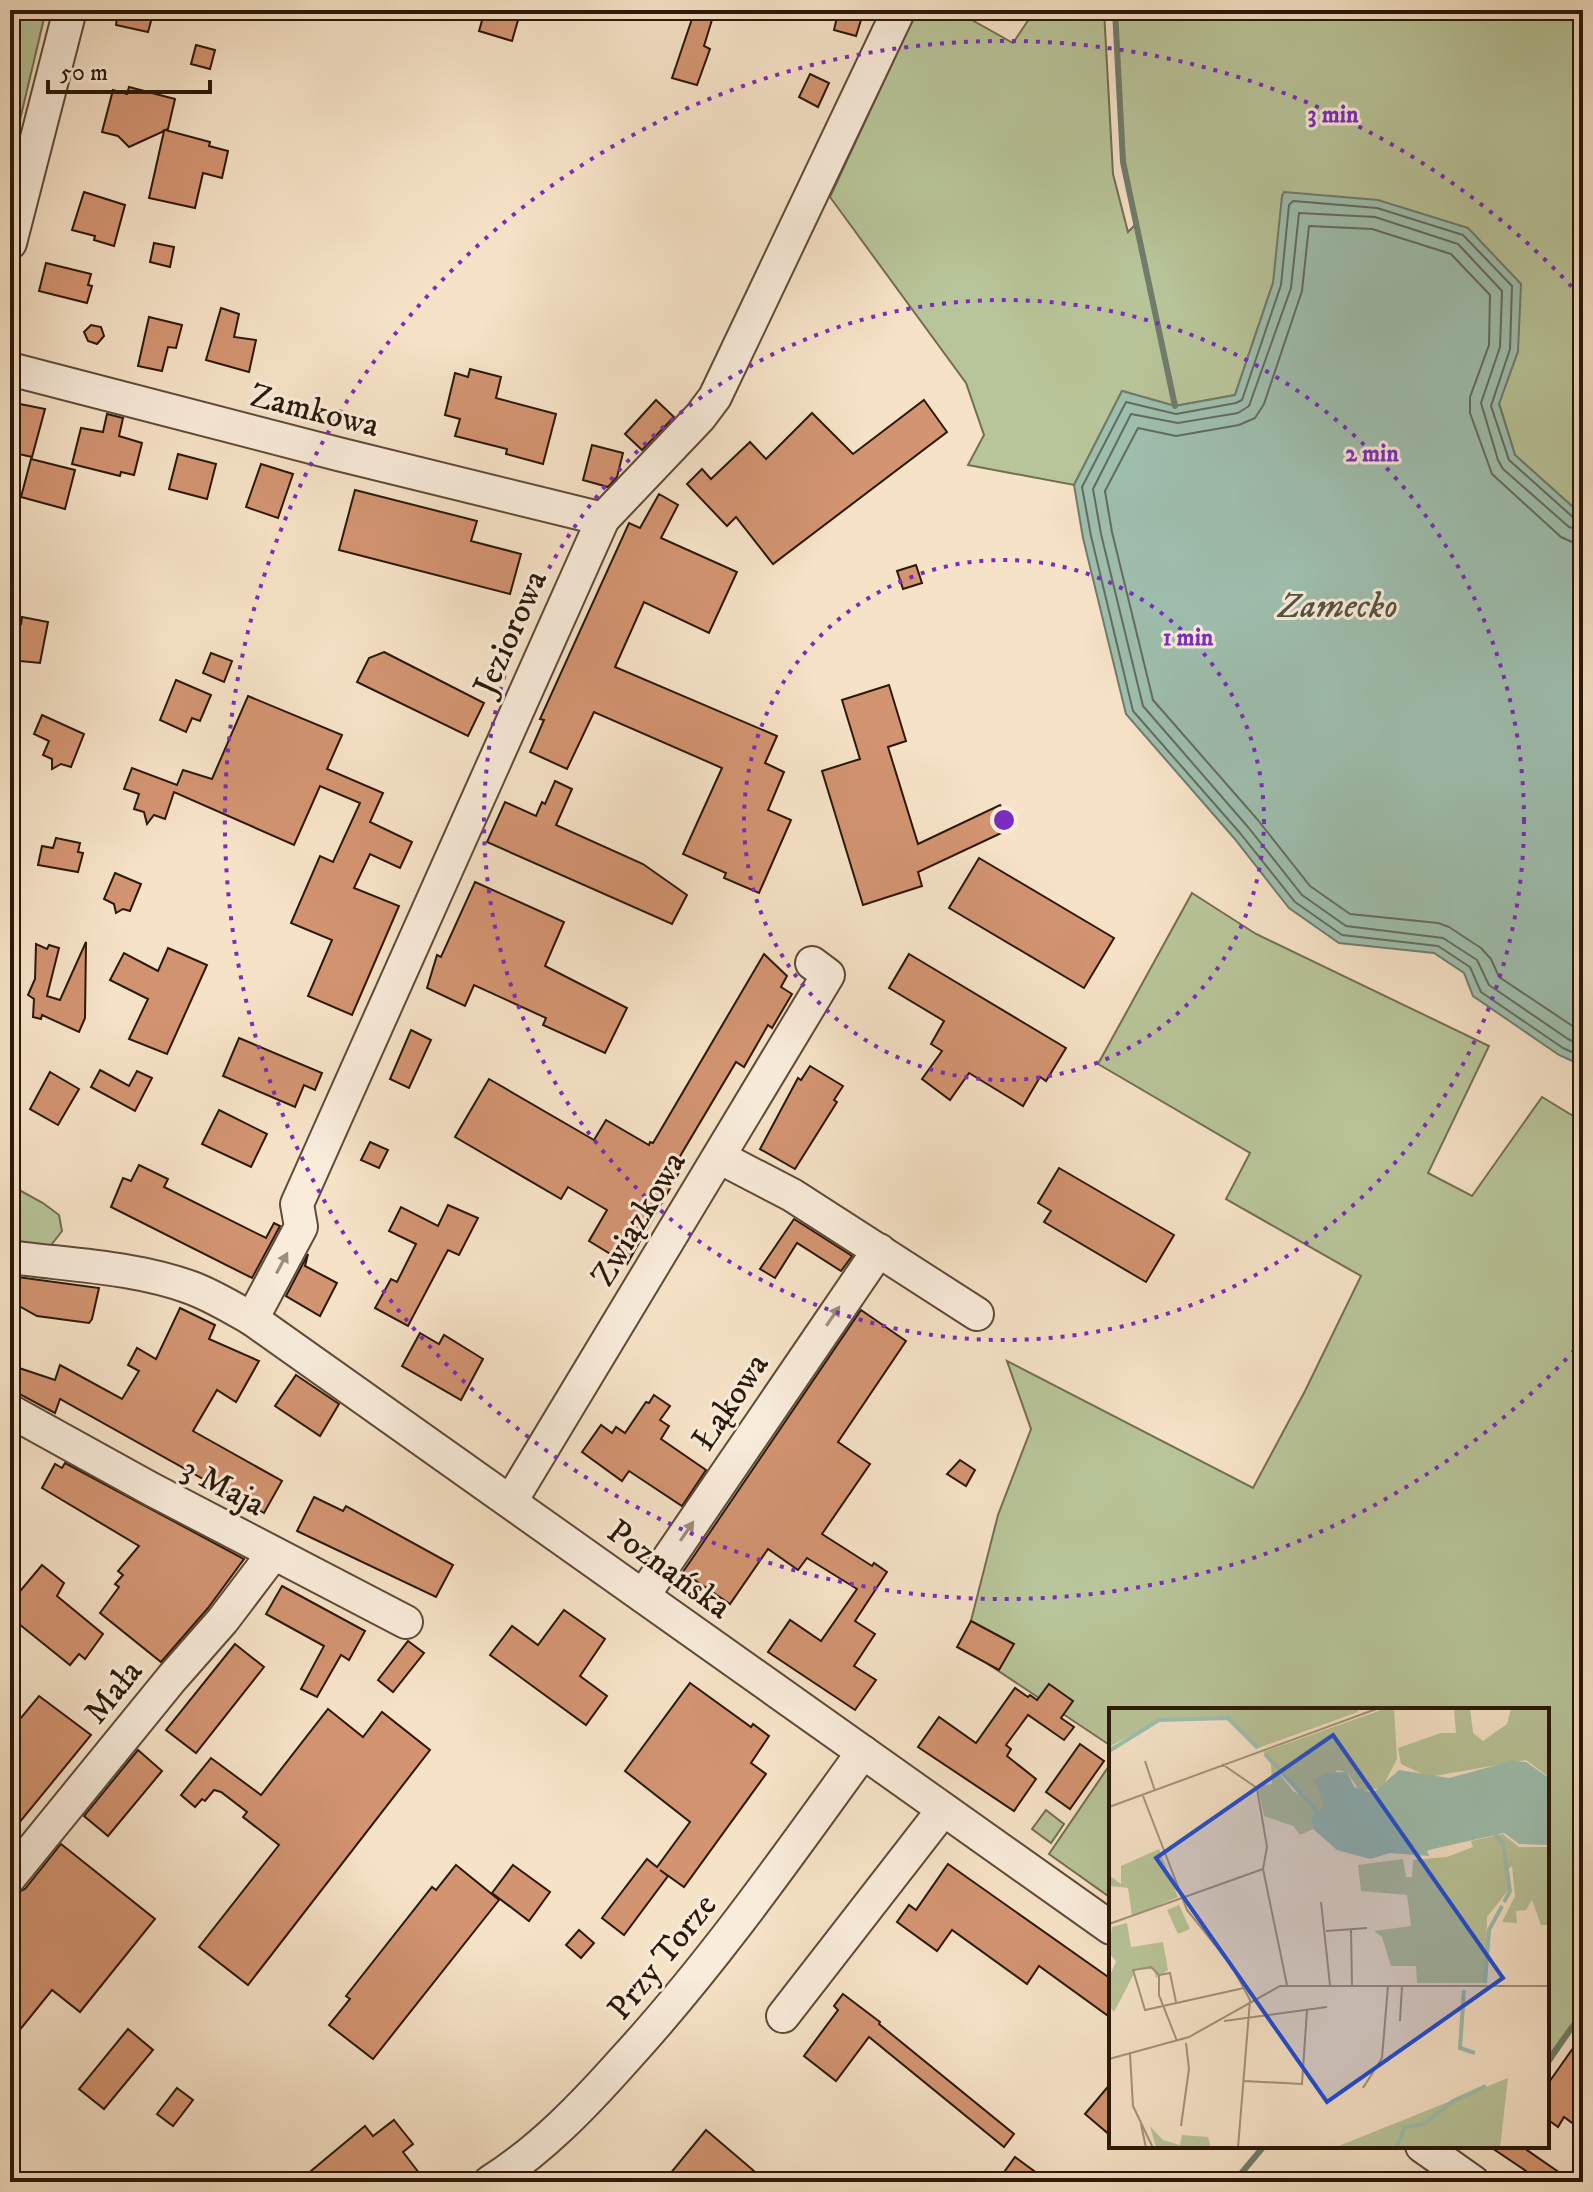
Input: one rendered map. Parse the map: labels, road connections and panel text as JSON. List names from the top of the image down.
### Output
{
  "streets": {
    "street": [
      "Zamkowa",
      "Jeziorowa",
      "Związkowa",
      "Łąkowa",
      "3 Maja",
      "Poznańska",
      "Mała",
      "Przy Torze"
    ]
  },
  "crossings": [
    ["Zamkowa", "Jeziorowa"],
    ["Jeziorowa", "Poznańska"],
    ["Związkowa", "Poznańska"],
    ["Łąkowa", "Poznańska"],
    ["3 Maja", "Mała"],
    ["Poznańska", "Przy Torze"]
  ],
  "one_way": ["Jeziorowa", "Łąkowa"],
  "water": ["Zamecko"],
  "scale_bar": "50 m",
  "rings": ["3 min", "2 min", "1 min"]
}
